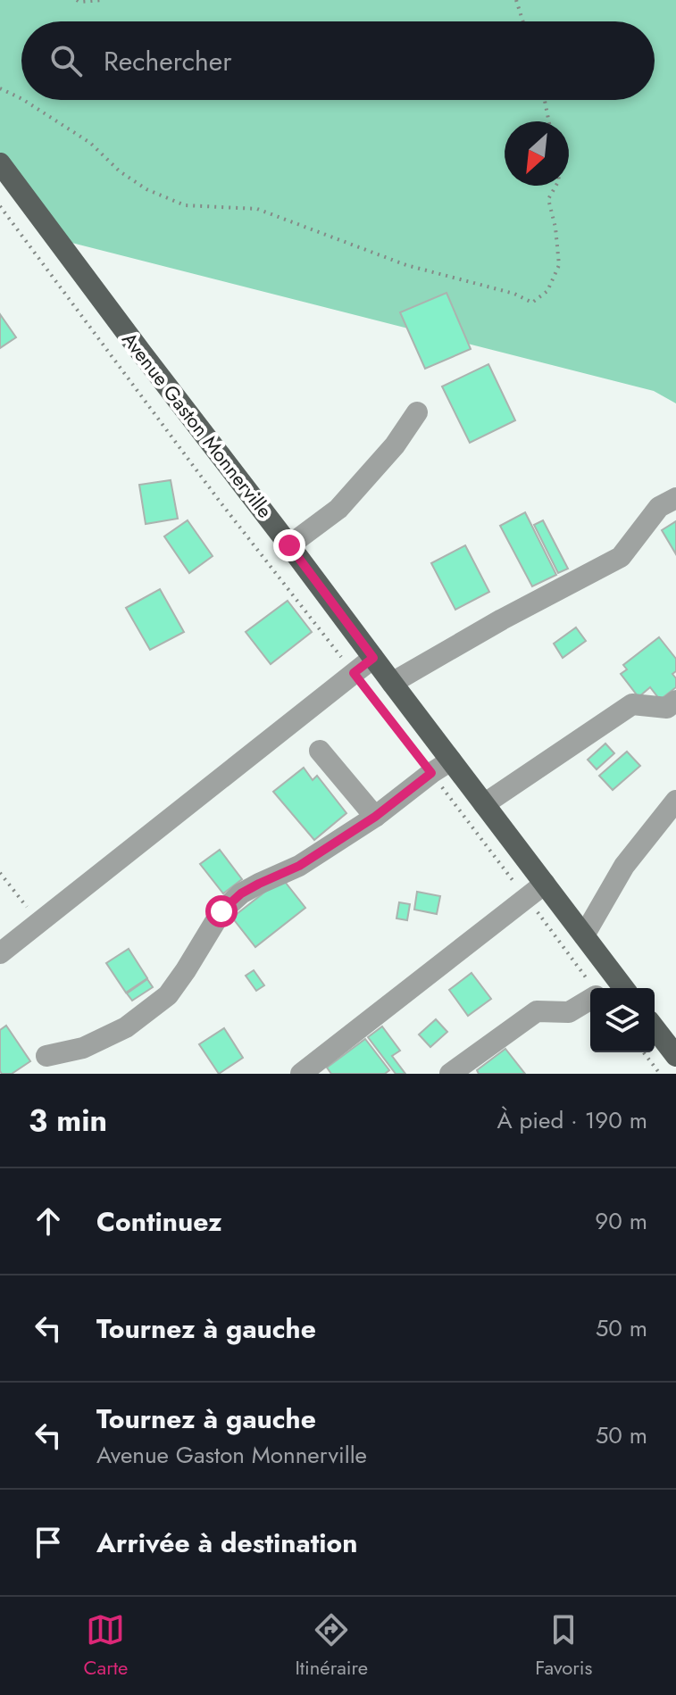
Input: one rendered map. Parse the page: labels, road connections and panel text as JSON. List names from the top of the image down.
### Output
{
  "streets": {
    "main road": ["Avenue Gaston Monnerville"]
  },
  "north": "bottom left",
  "page": {
    "search": "Rechercher",
    "heading": ["3 min", "À pied · 190 m"],
    "list": [
      ["Continuez", "90 m"],
      ["Tournez à gauche", "50 m"],
      ["Tournez à gauche", "Avenue Gaston Monnerville", "50 m"],
      "Arrivée à destination"
    ],
    "nav": ["Carte", "Itinéraire", "Favoris"]
  }
}
